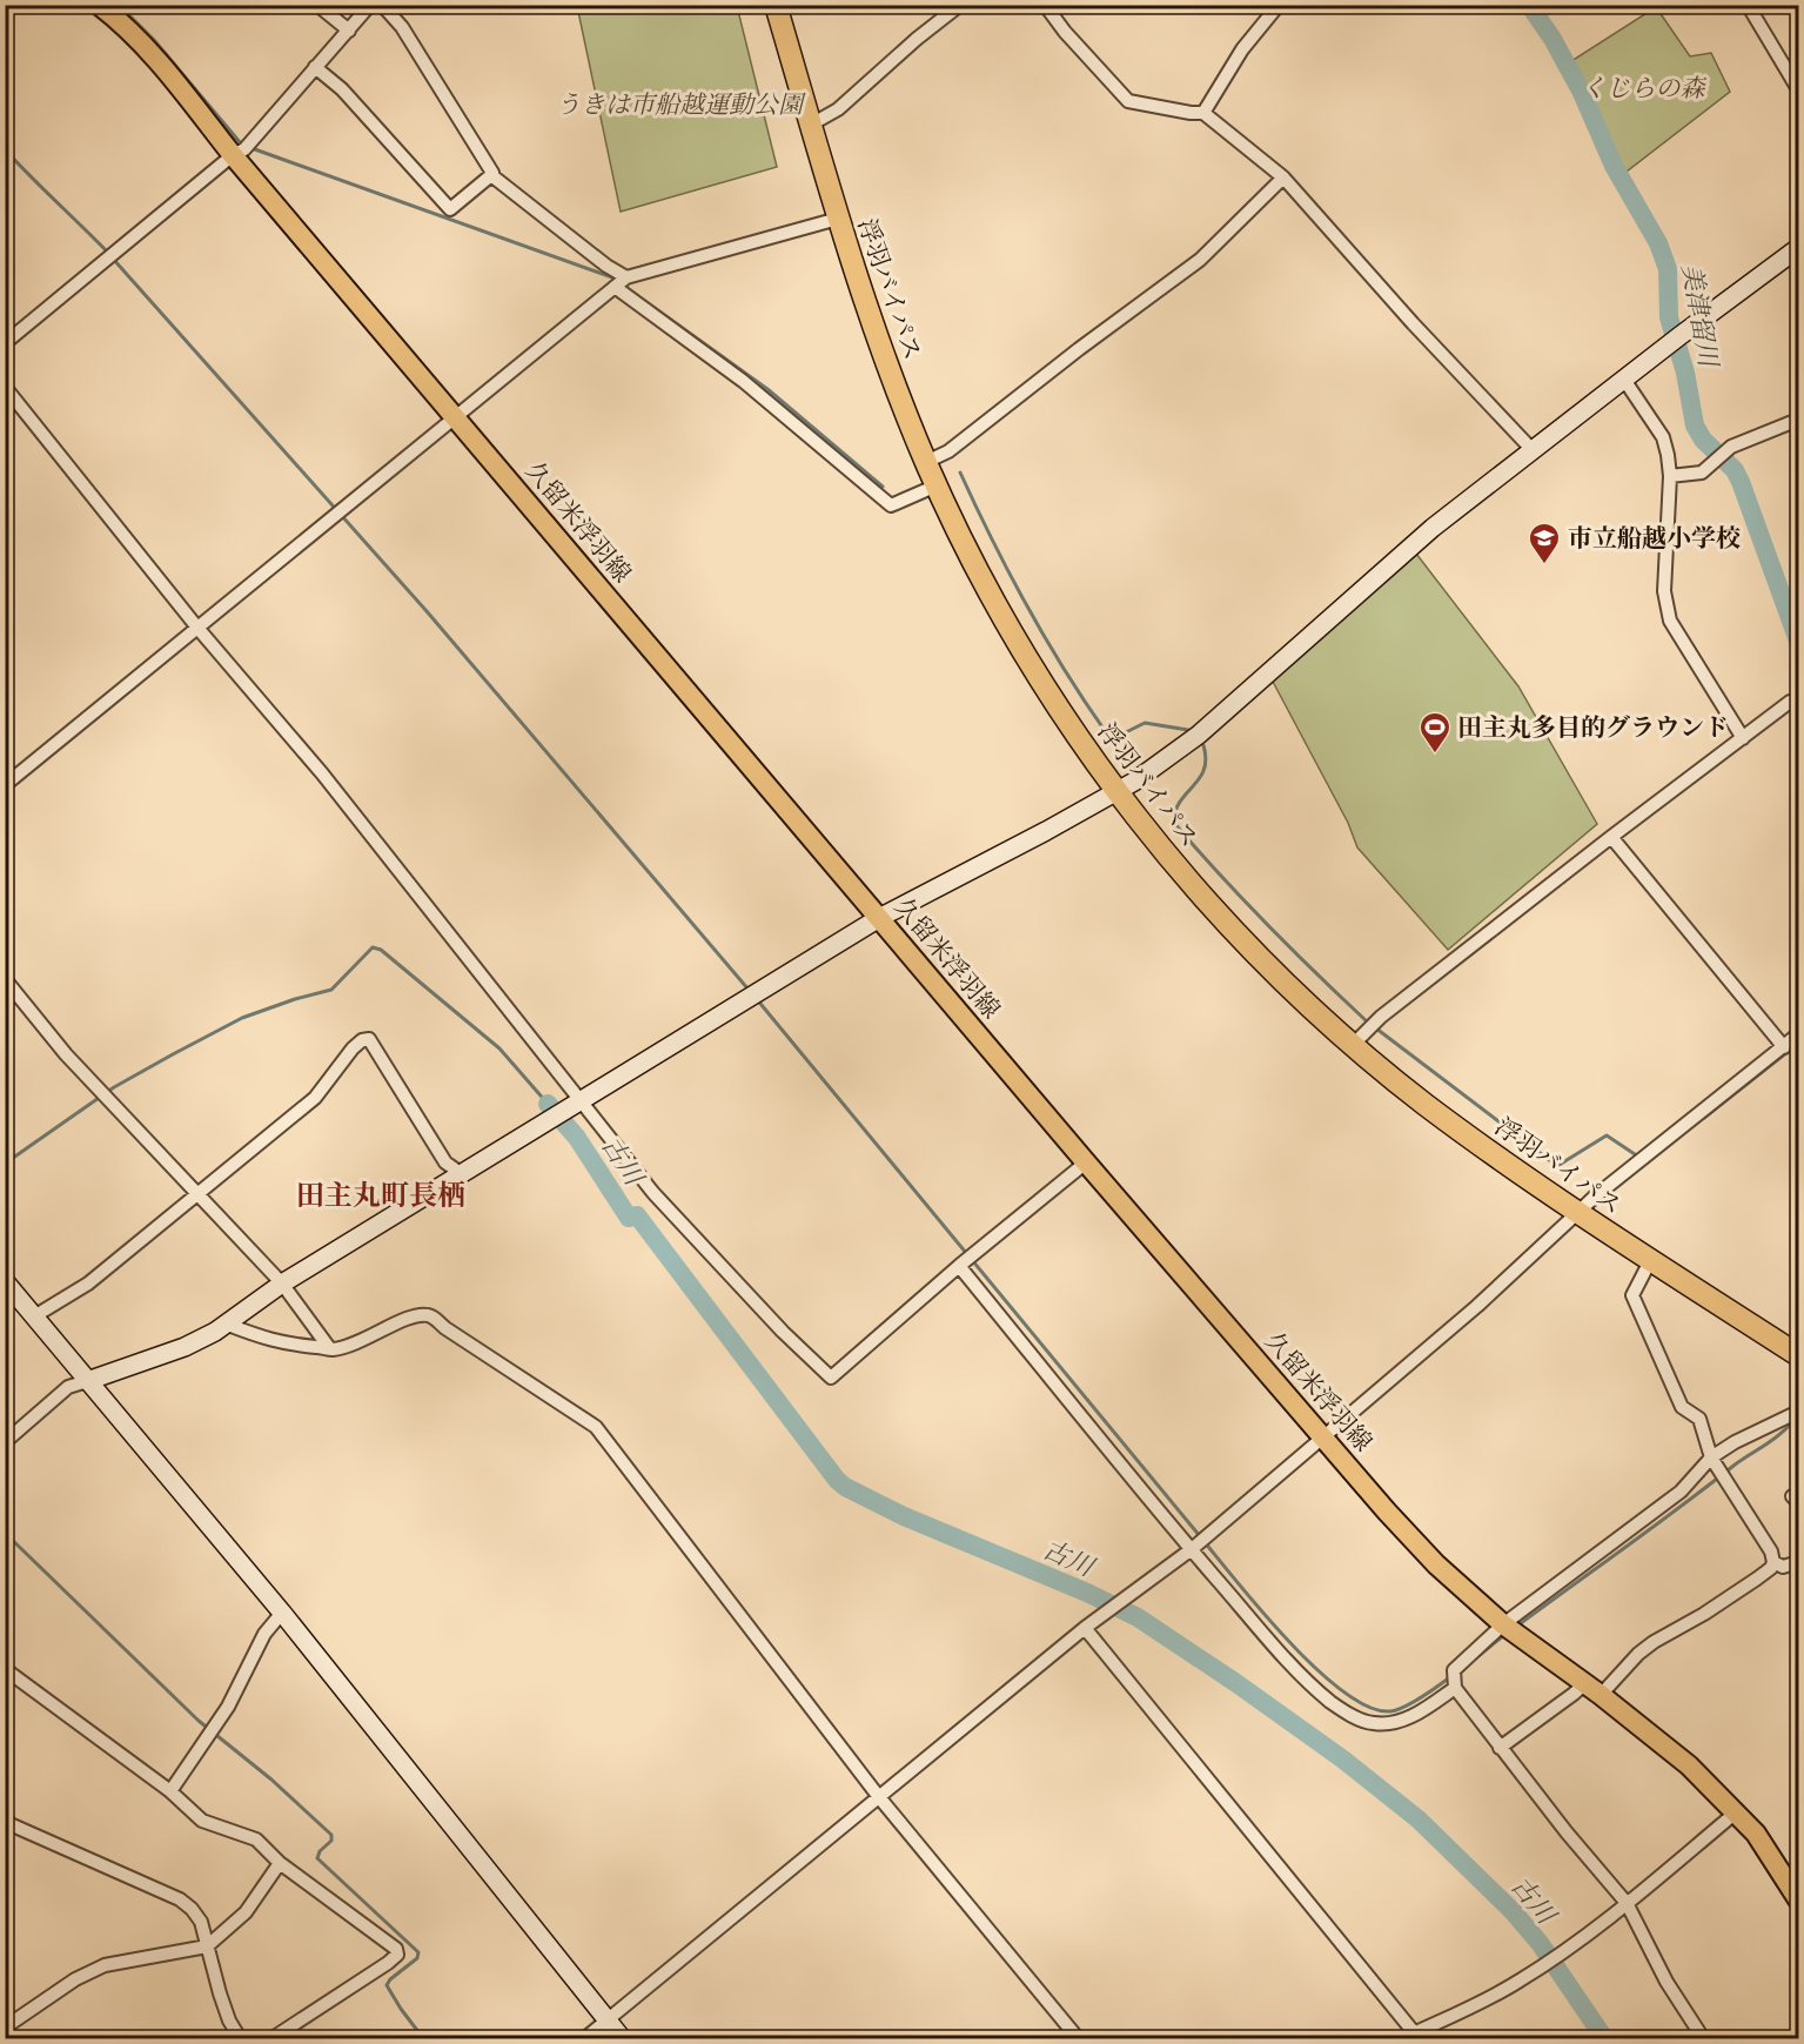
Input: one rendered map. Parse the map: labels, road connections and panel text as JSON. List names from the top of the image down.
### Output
{
  "streets": {
    "highway": ["浮羽バイパス"],
    "main road": ["久留米浮羽線"]
  },
  "districts": ["田主丸町長栖"],
  "water": ["美津留川", "古川"],
  "parks": ["くじらの森", "うきは市船越運動公園"],
  "places": {
    "school or university": ["市立船越小学校"],
    "sports": ["田主丸多目的グラウンド"]
  }
}
